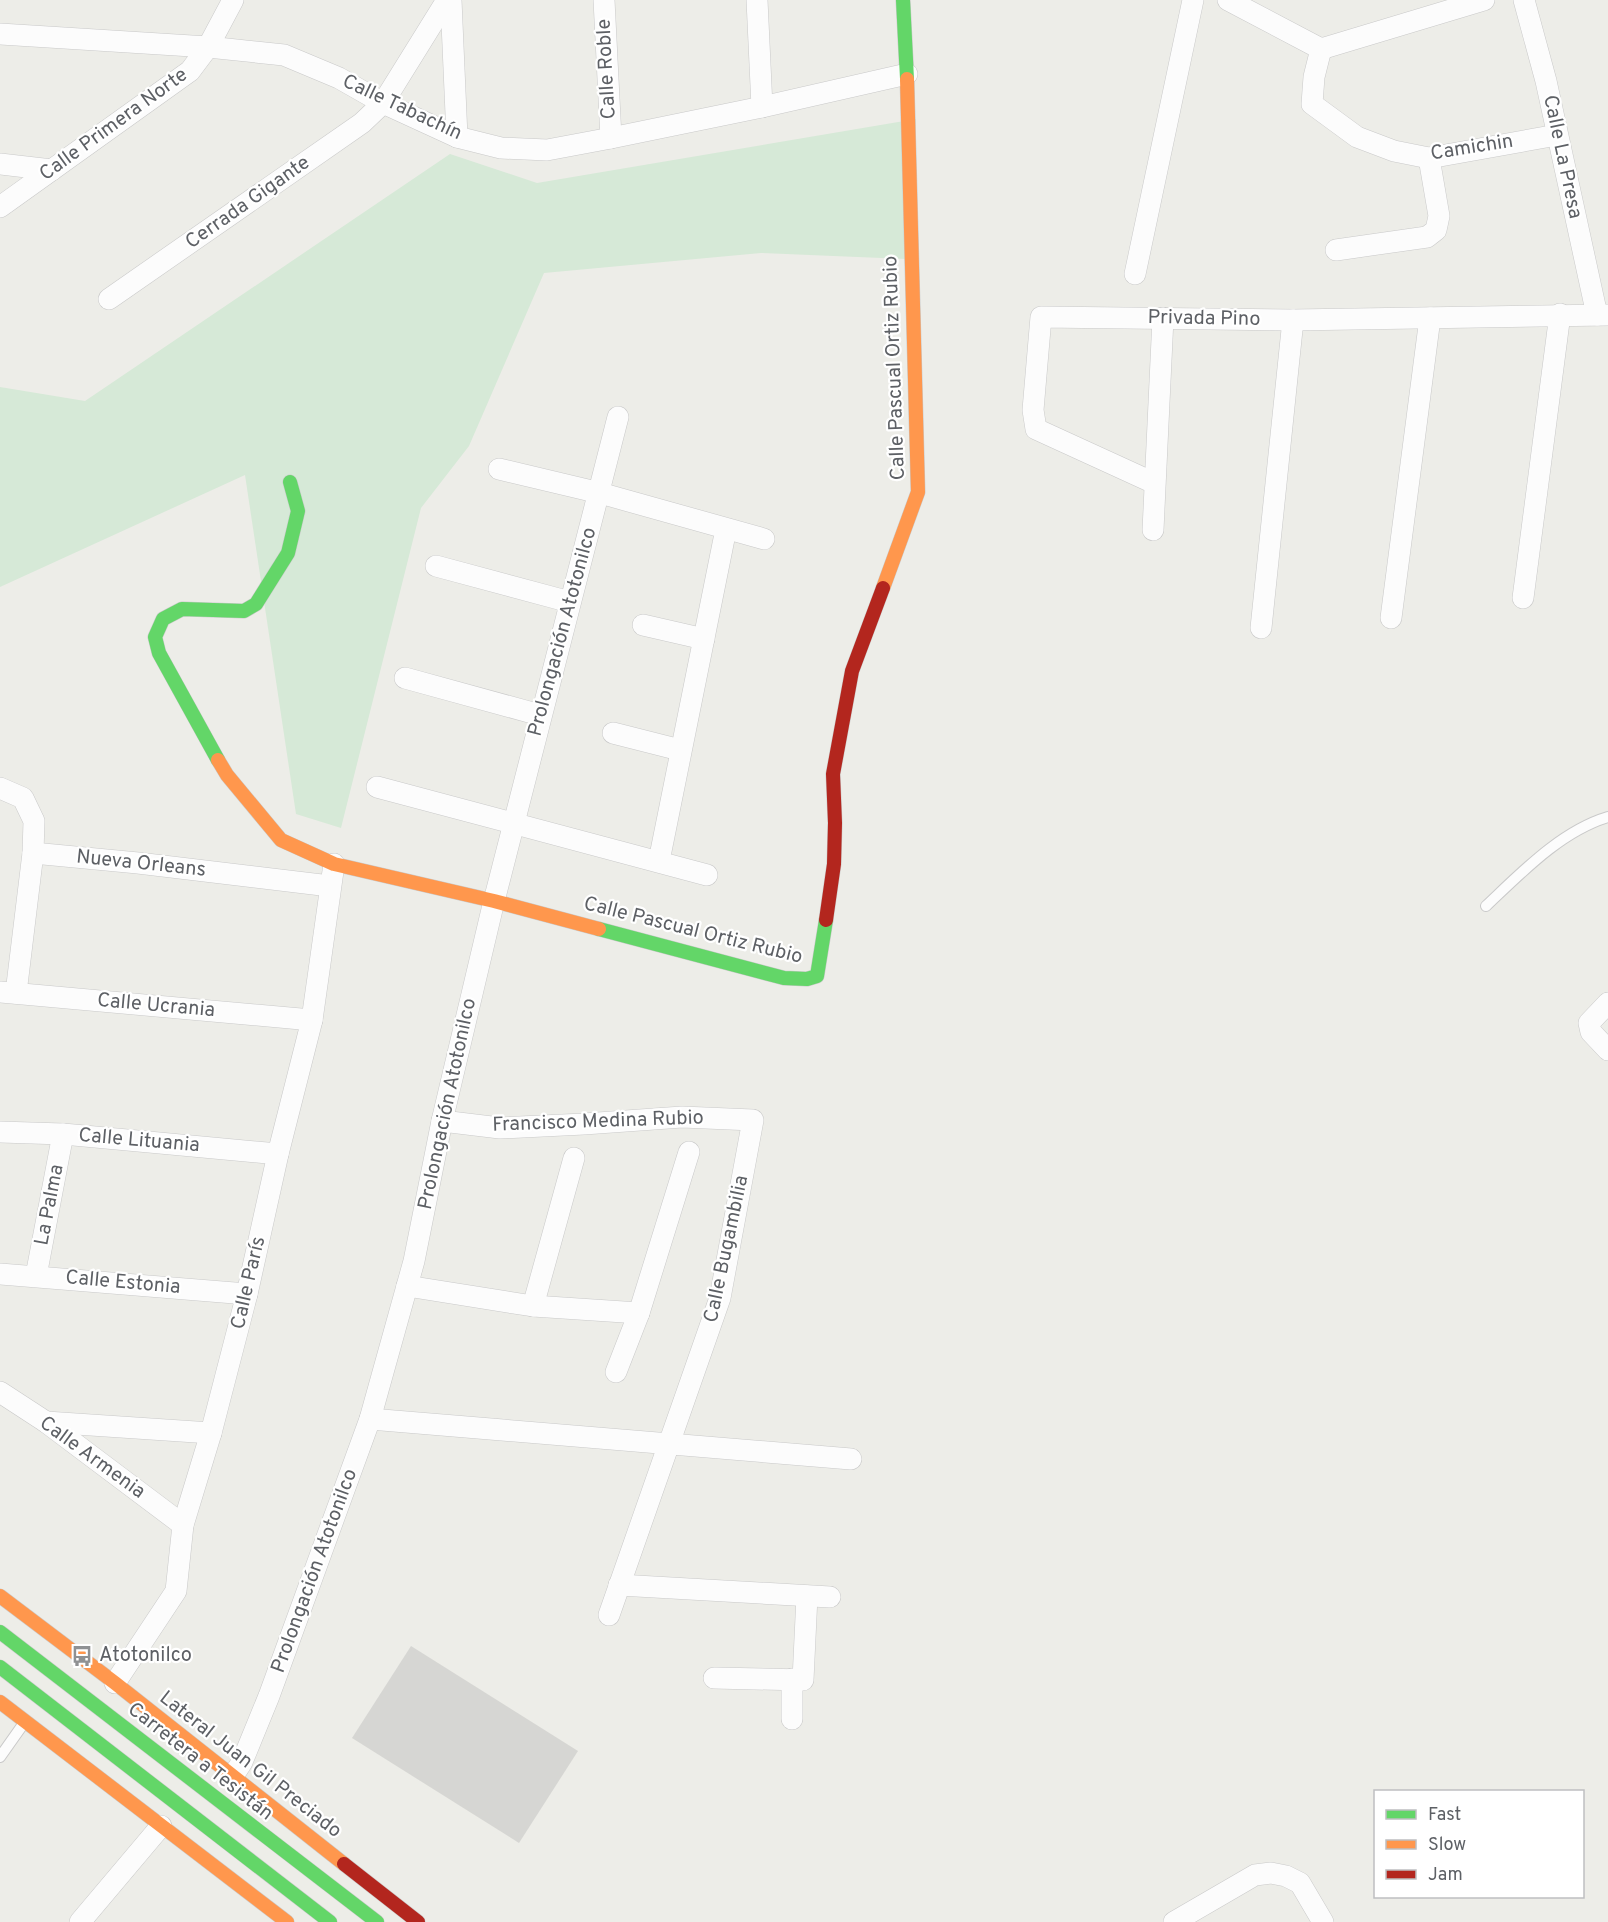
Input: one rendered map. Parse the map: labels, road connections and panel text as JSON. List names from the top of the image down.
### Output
{
  "streets": {
    "street": [
      "Calle Roble",
      "Calle Tabachín",
      "Calle Primera Norte",
      "Camichin",
      "Calle La Presa",
      "Cerrada Gigante",
      "Privada Pino",
      "Calle Pascual Ortiz Rubio",
      "Prolongación Atotonilco",
      "Nueva Orleans",
      "Calle Ucrania",
      "Francisco Medina Rubio",
      "Calle Lituania",
      "La Palma",
      "Calle Bugambilia",
      "Calle Estonia",
      "Calle París",
      "Calle Armenia",
      "Carretera a Tesistán",
      "Lateral Juan Gil Preciado"
    ]
  },
  "crossings": [
    ["Calle Roble", "Calle Tabachín"],
    ["Calle Tabachín", "Calle Primera Norte"],
    ["Calle Tabachín", "Cerrada Gigante"],
    ["Calle Tabachín", "Calle Pascual Ortiz Rubio"],
    ["Camichin", "Calle La Presa"],
    ["Calle La Presa", "Privada Pino"],
    ["Calle Pascual Ortiz Rubio", "Prolongación Atotonilco"],
    ["Calle Pascual Ortiz Rubio", "Calle París"],
    ["Prolongación Atotonilco", "Francisco Medina Rubio"],
    ["Prolongación Atotonilco", "Lateral Juan Gil Preciado"],
    ["Nueva Orleans", "Calle París"],
    ["Calle Ucrania", "Calle París"],
    ["Francisco Medina Rubio", "Calle Bugambilia"],
    ["Calle Lituania", "La Palma"],
    ["Calle Lituania", "Calle París"],
    ["La Palma", "Calle Estonia"],
    ["Calle Estonia", "Calle París"],
    ["Calle París", "Calle Armenia"],
    ["Calle París", "Lateral Juan Gil Preciado"]
  ],
  "places": {
    "bus stop": ["Atotonilco"]
  },
  "legend": ["Fast", "Slow", "Jam"]
}
